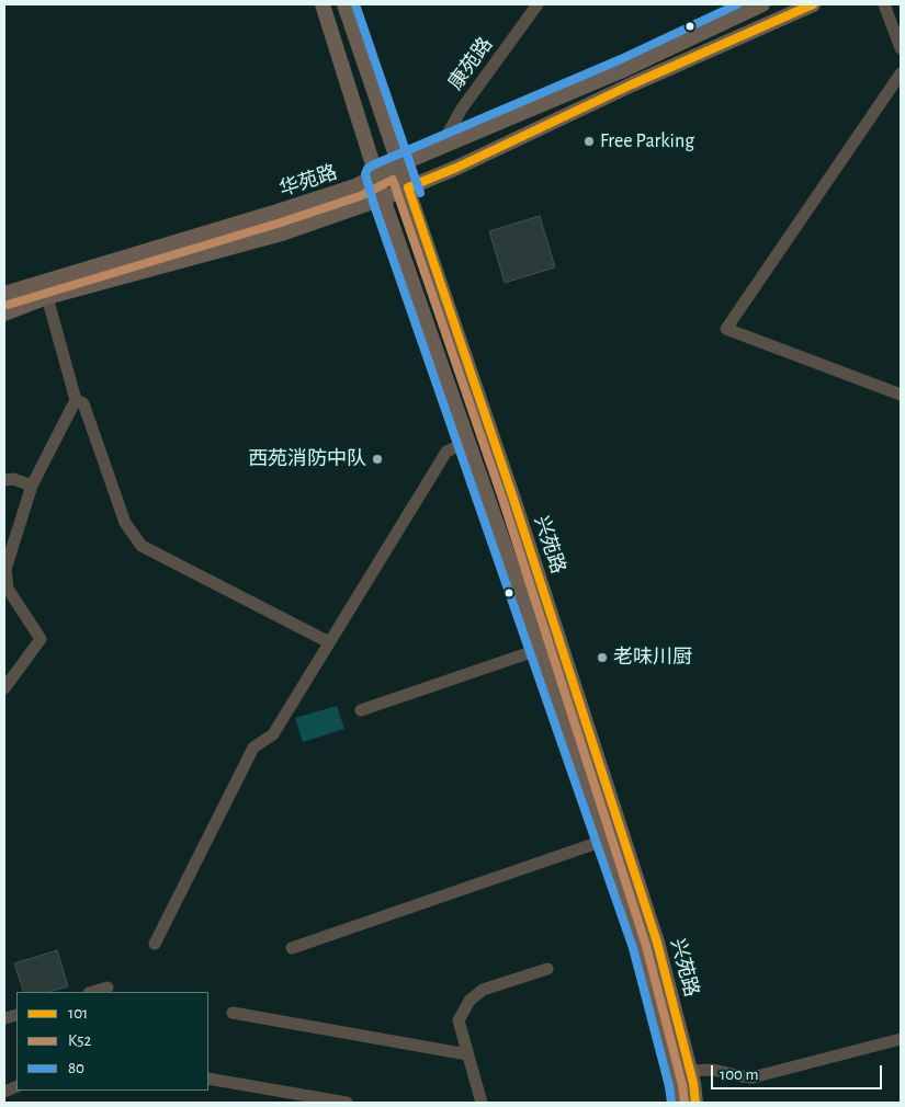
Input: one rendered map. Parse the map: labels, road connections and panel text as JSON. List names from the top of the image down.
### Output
{
  "streets": {
    "main road": ["华苑路", "兴苑路"],
    "street": ["康苑路"]
  },
  "crossings": [
    ["康苑路", "华苑路"],
    ["华苑路", "兴苑路"]
  ],
  "places": ["Free Parking", "西苑消防中队", "老味川厨"],
  "lines": ["transit line 101", "transit line 80", "transit line K52"],
  "legend": ["101", "K52", "80"],
  "scale_bar": "100 m"
}
